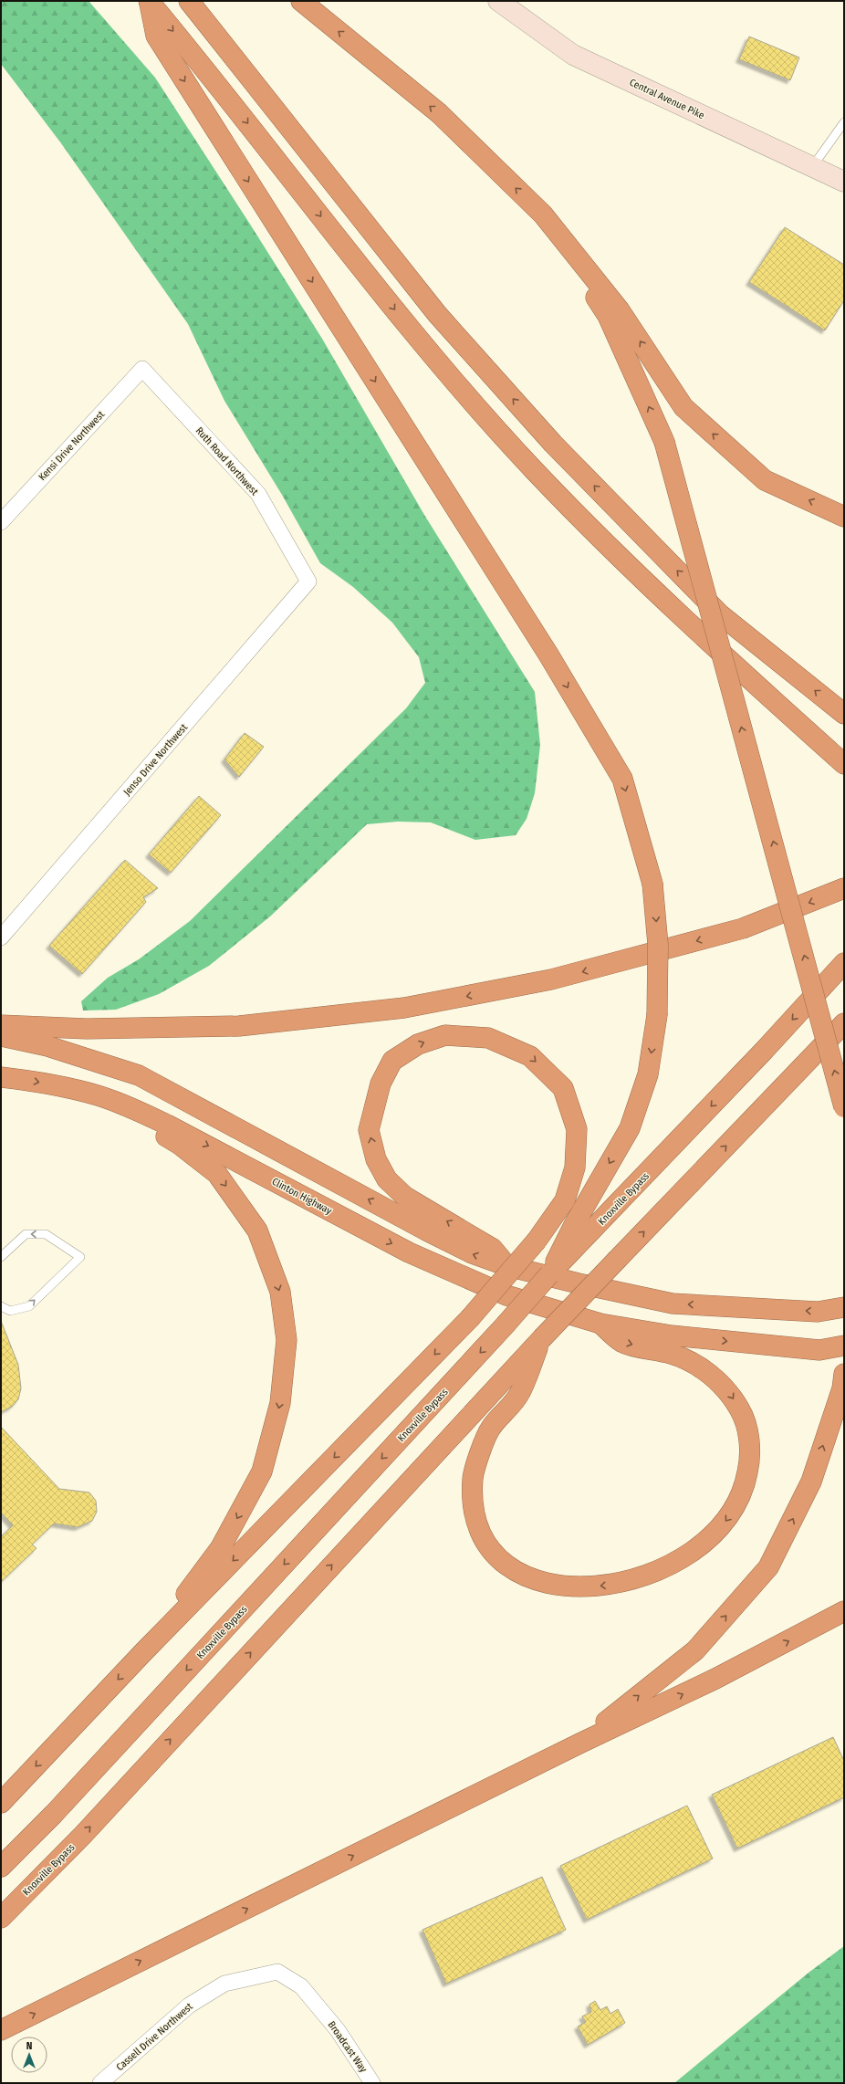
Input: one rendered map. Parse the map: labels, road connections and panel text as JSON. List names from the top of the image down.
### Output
{
  "streets": {
    "highway": ["Clinton Highway", "Knoxville Bypass"],
    "main road": ["Central Avenue Pike"],
    "street": [
      "Kensi Drive Northwest",
      "Ruth Road Northwest",
      "Jenso Drive Northwest",
      "Cassell Drive Northwest",
      "Broadcast Way"
    ]
  },
  "crossings": [
    ["Kensi Drive Northwest", "Ruth Road Northwest"],
    ["Ruth Road Northwest", "Jenso Drive Northwest"],
    ["Cassell Drive Northwest", "Broadcast Way"]
  ],
  "north": "top"
}
